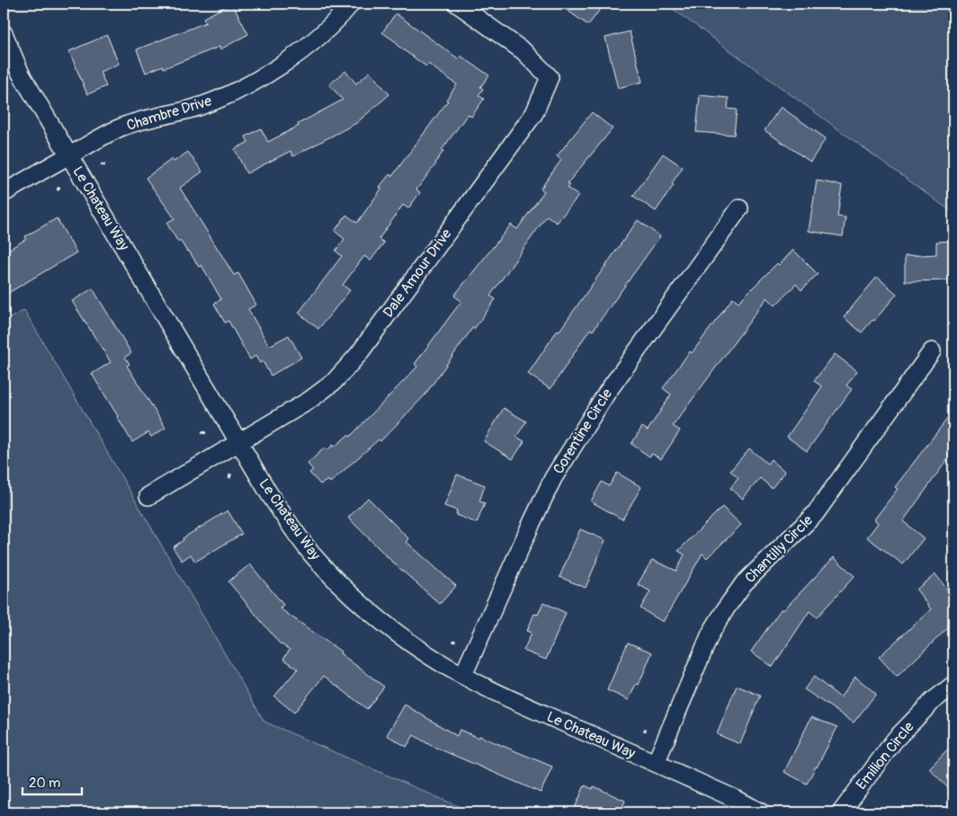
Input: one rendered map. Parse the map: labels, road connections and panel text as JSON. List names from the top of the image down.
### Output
{
  "streets": {
    "street": [
      "Chambre Drive",
      "Le Chateau Way",
      "Dale Amour Drive",
      "Corentine Circle",
      "Chantilly Circle",
      "Emilion Circle"
    ]
  },
  "crossings": [
    ["Chambre Drive", "Le Chateau Way"],
    ["Le Chateau Way", "Dale Amour Drive"],
    ["Le Chateau Way", "Corentine Circle"],
    ["Le Chateau Way", "Chantilly Circle"]
  ],
  "scale_bar": "20 m"
}
